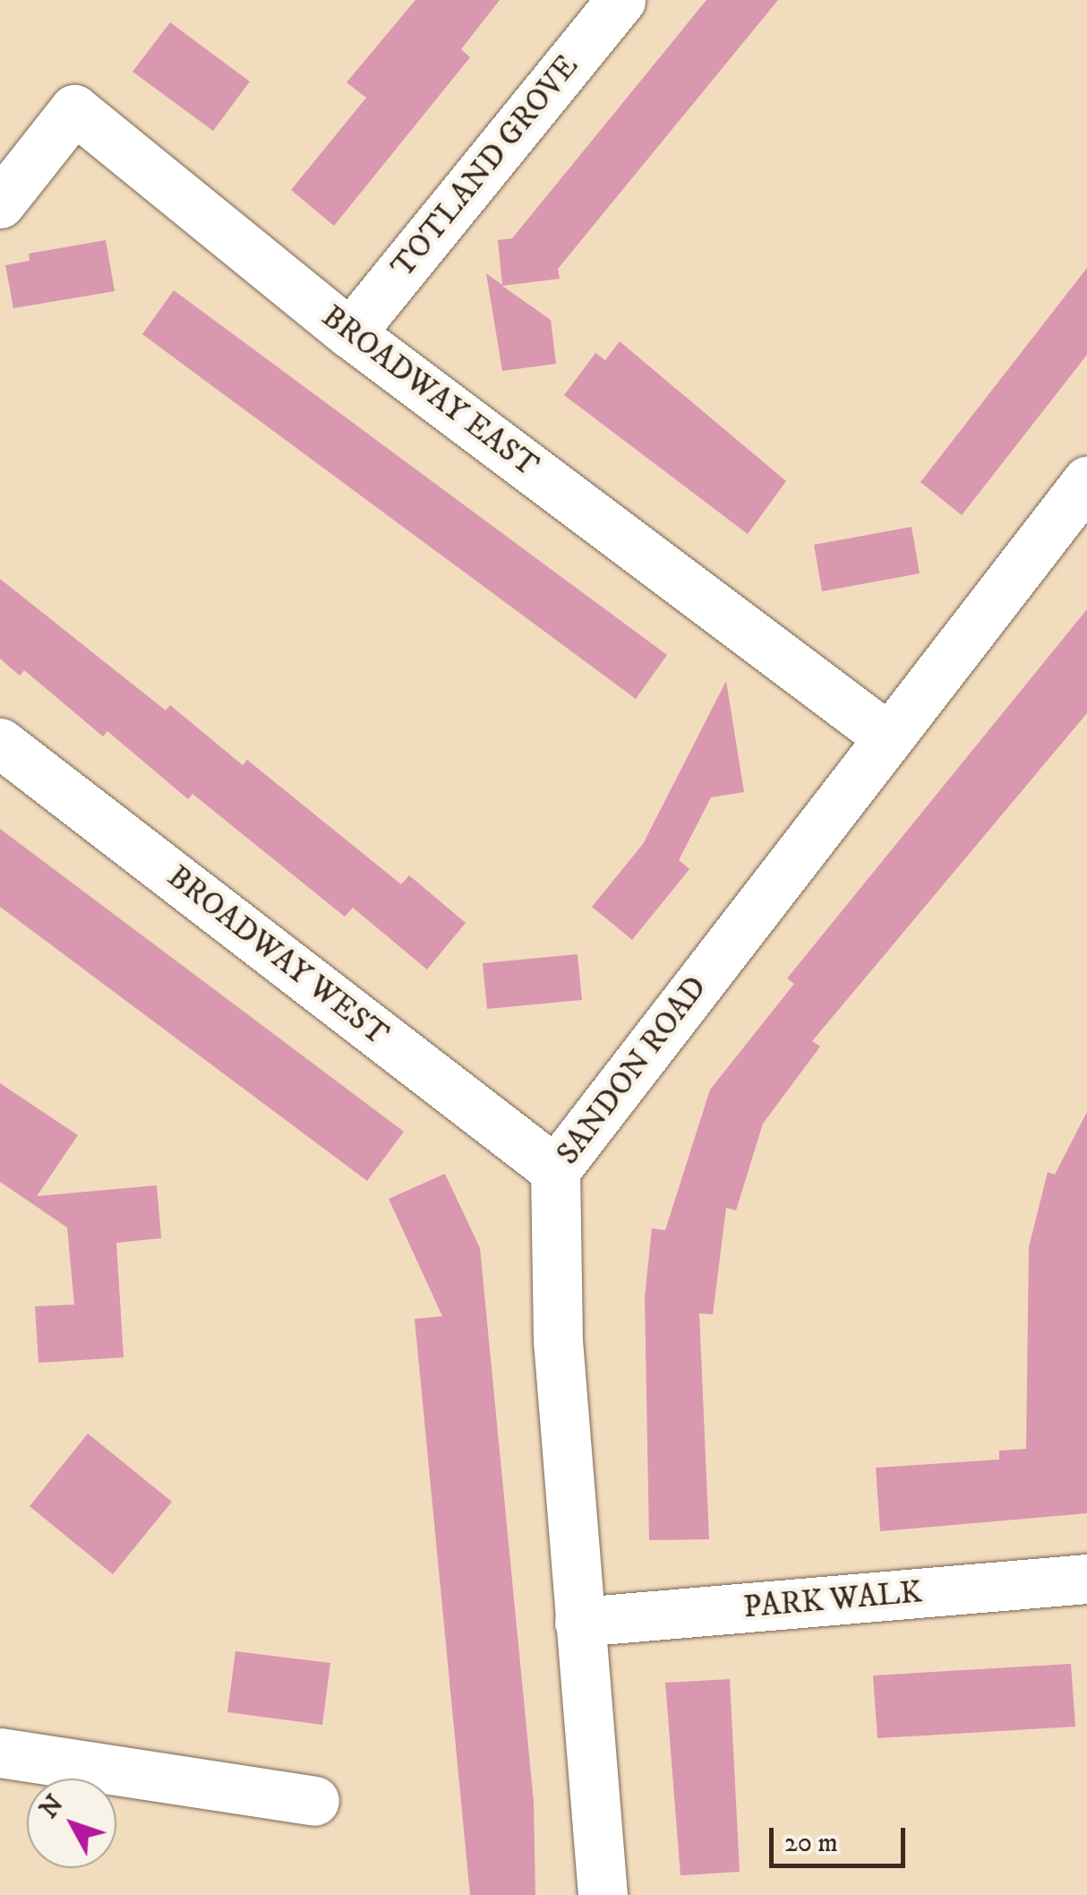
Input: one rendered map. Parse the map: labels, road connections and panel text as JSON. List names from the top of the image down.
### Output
{
  "streets": {
    "street": [
      "TOTLAND GROVE",
      "BROADWAY EAST",
      "BROADWAY WEST",
      "SANDON ROAD",
      "PARK WALK"
    ]
  },
  "crossings": [
    ["TOTLAND GROVE", "BROADWAY EAST"],
    ["BROADWAY EAST", "SANDON ROAD"],
    ["BROADWAY WEST", "SANDON ROAD"],
    ["SANDON ROAD", "PARK WALK"]
  ],
  "scale_bar": "20 m",
  "north": "top left"
}
